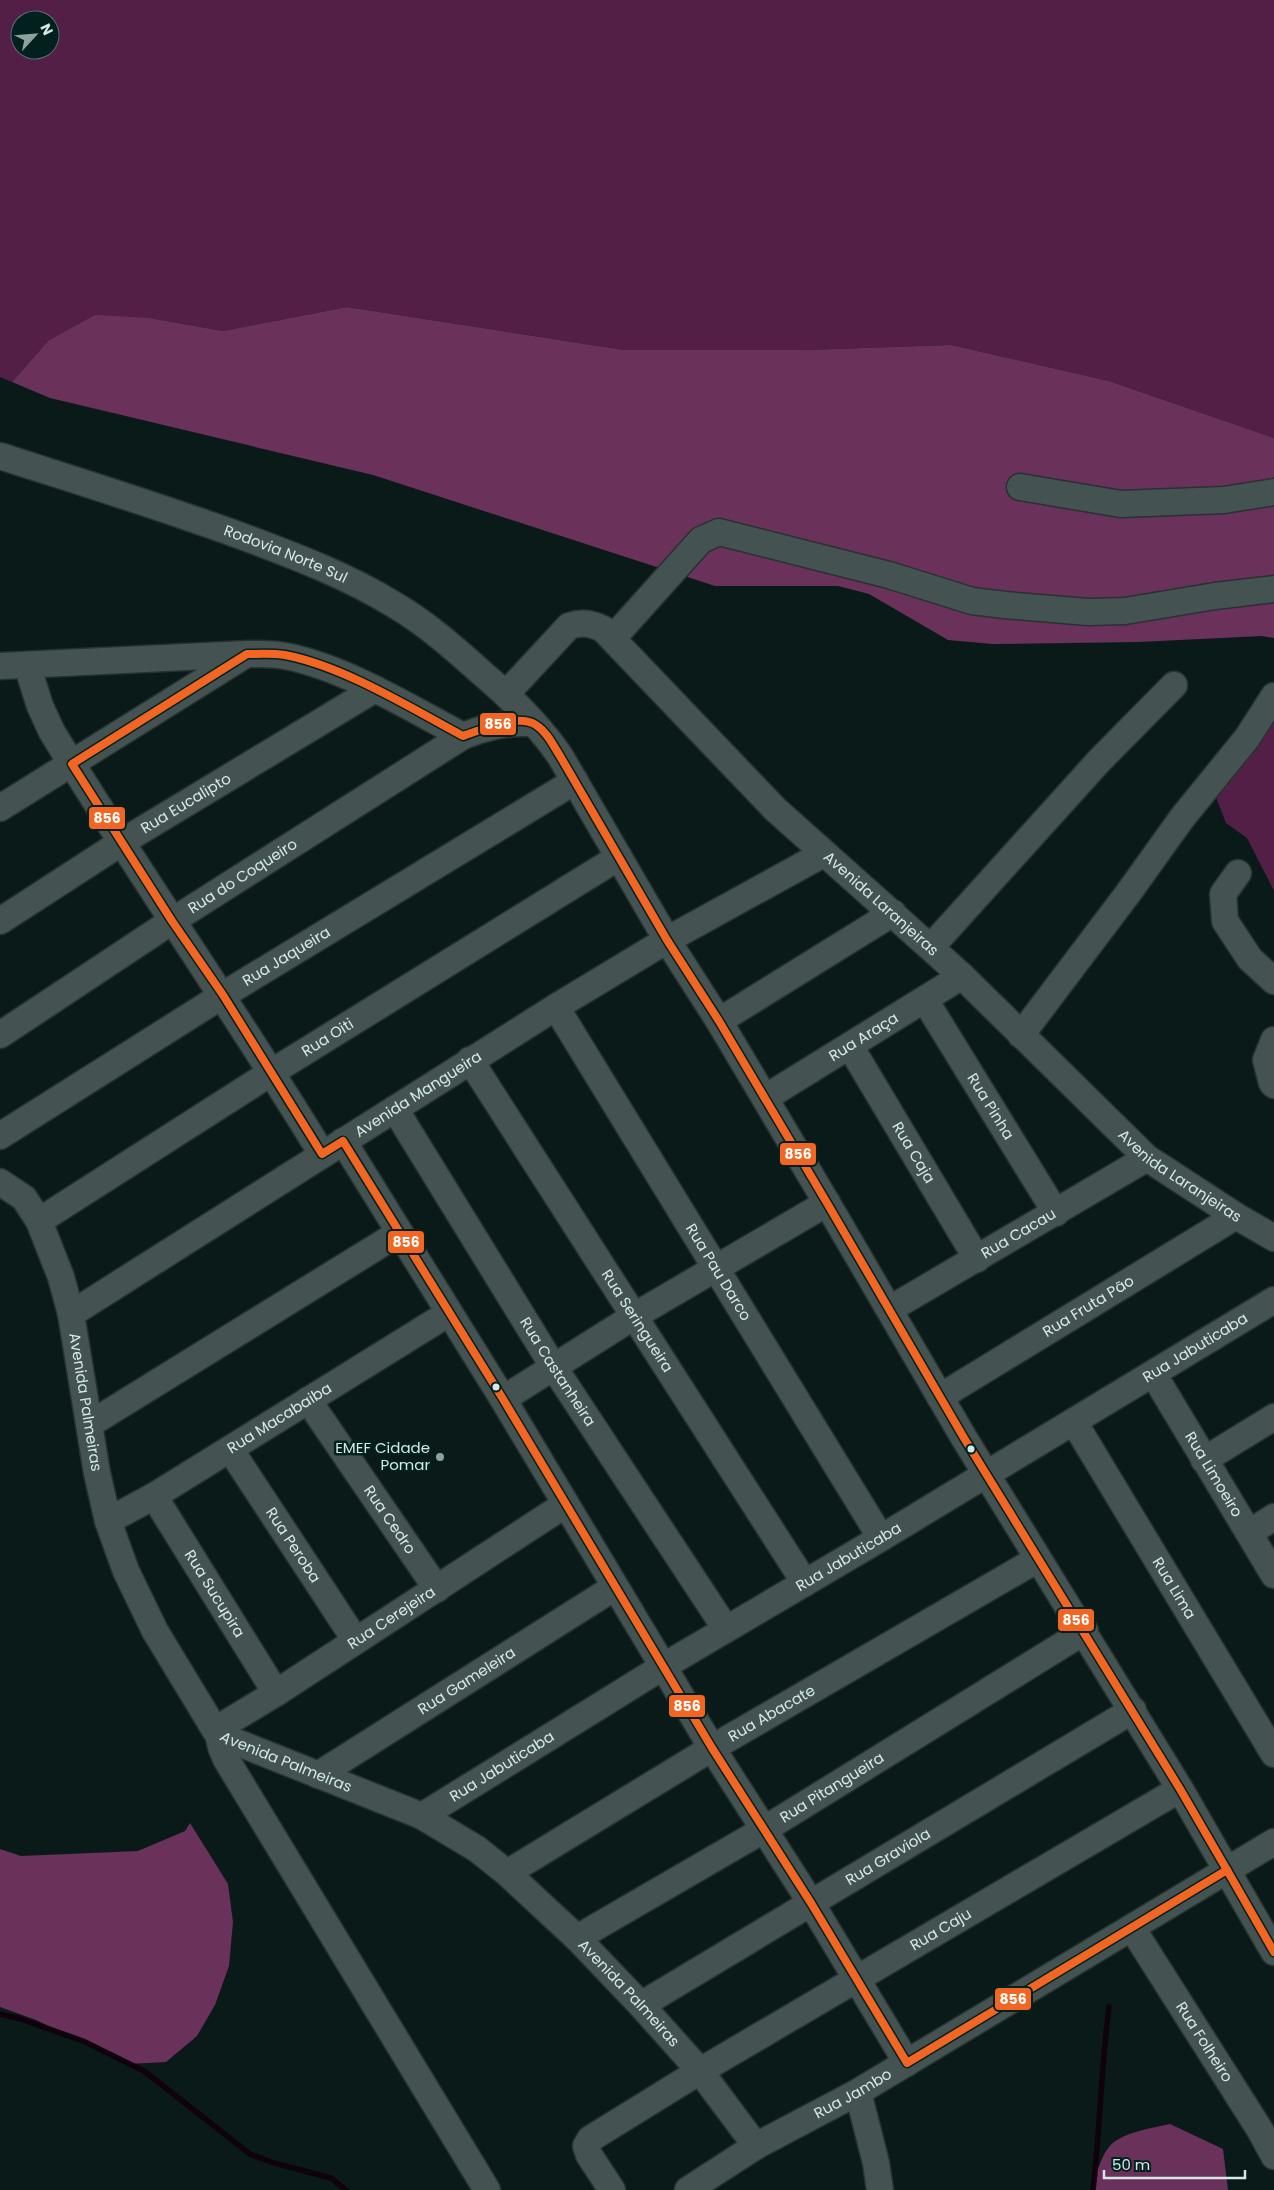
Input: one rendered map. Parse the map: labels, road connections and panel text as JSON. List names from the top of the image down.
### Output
{
  "streets": {
    "street": [
      "Rodovia Norte Sul",
      "Rua Eucalipto",
      "Rua do Coqueiro",
      "Avenida Laranjeiras",
      "Rua Jaqueira",
      "Rua Oiti",
      "Rua Araça",
      "Avenida Mangueira",
      "Rua Pinha",
      "Rua Caja",
      "Rua Cacau",
      "Rua Pau Darco",
      "Rua Fruta Pão",
      "Rua Seringueira",
      "Rua Jabuticaba",
      "Rua Castanheira",
      "Avenida Palmeiras",
      "Rua Macabaiba",
      "Rua Limoeiro",
      "Rua Cedro",
      "Rua Peroba",
      "Rua Lima",
      "Rua Sucupira",
      "Rua Cerejeira",
      "Rua Gameleira",
      "Rua Abacate",
      "Rua Pitangueira",
      "Rua Graviola",
      "Rua Caju",
      "Rua Folheiro",
      "Rua Jambo"
    ]
  },
  "crossings": [
    ["Rodovia Norte Sul", "Avenida Laranjeiras"],
    ["Rodovia Norte Sul", "Rua Jaqueira"],
    ["Rodovia Norte Sul", "Rua Oiti"],
    ["Rodovia Norte Sul", "Rua Araça"],
    ["Rodovia Norte Sul", "Avenida Mangueira"],
    ["Rodovia Norte Sul", "Rua Cacau"],
    ["Rodovia Norte Sul", "Rua Fruta Pão"],
    ["Rodovia Norte Sul", "Rua Jabuticaba"],
    ["Rodovia Norte Sul", "Rua Abacate"],
    ["Rodovia Norte Sul", "Rua Pitangueira"],
    ["Rodovia Norte Sul", "Rua Graviola"],
    ["Rodovia Norte Sul", "Rua Caju"],
    ["Rodovia Norte Sul", "Rua Jambo"],
    ["Avenida Laranjeiras", "Rua Araça"],
    ["Avenida Laranjeiras", "Avenida Mangueira"],
    ["Avenida Laranjeiras", "Rua Cacau"],
    ["Avenida Laranjeiras", "Rua Fruta Pão"],
    ["Rua Oiti", "Avenida Palmeiras"],
    ["Rua Araça", "Rua Pinha"],
    ["Rua Araça", "Rua Caja"],
    ["Avenida Mangueira", "Rua Pau Darco"],
    ["Avenida Mangueira", "Rua Seringueira"],
    ["Avenida Mangueira", "Rua Castanheira"],
    ["Avenida Mangueira", "Avenida Palmeiras"],
    ["Rua Pinha", "Rua Cacau"],
    ["Rua Caja", "Rua Cacau"],
    ["Rua Pau Darco", "Rua Jabuticaba"],
    ["Rua Seringueira", "Rua Jabuticaba"],
    ["Rua Jabuticaba", "Rua Castanheira"],
    ["Rua Jabuticaba", "Avenida Palmeiras"],
    ["Rua Jabuticaba", "Rua Limoeiro"],
    ["Rua Jabuticaba", "Rua Lima"],
    ["Avenida Palmeiras", "Rua Macabaiba"],
    ["Avenida Palmeiras", "Rua Cerejeira"],
    ["Avenida Palmeiras", "Rua Gameleira"],
    ["Avenida Palmeiras", "Rua Abacate"],
    ["Avenida Palmeiras", "Rua Pitangueira"],
    ["Avenida Palmeiras", "Rua Graviola"],
    ["Avenida Palmeiras", "Rua Caju"],
    ["Avenida Palmeiras", "Rua Jambo"],
    ["Rua Macabaiba", "Rua Cedro"],
    ["Rua Macabaiba", "Rua Peroba"],
    ["Rua Macabaiba", "Rua Sucupira"],
    ["Rua Cedro", "Rua Cerejeira"],
    ["Rua Peroba", "Rua Cerejeira"],
    ["Rua Sucupira", "Rua Cerejeira"],
    ["Rua Folheiro", "Rua Jambo"]
  ],
  "places": ["EMEF Cidade Pomar"],
  "lines": ["transit line 856"],
  "scale_bar": "50 m",
  "north": "top right"
}
